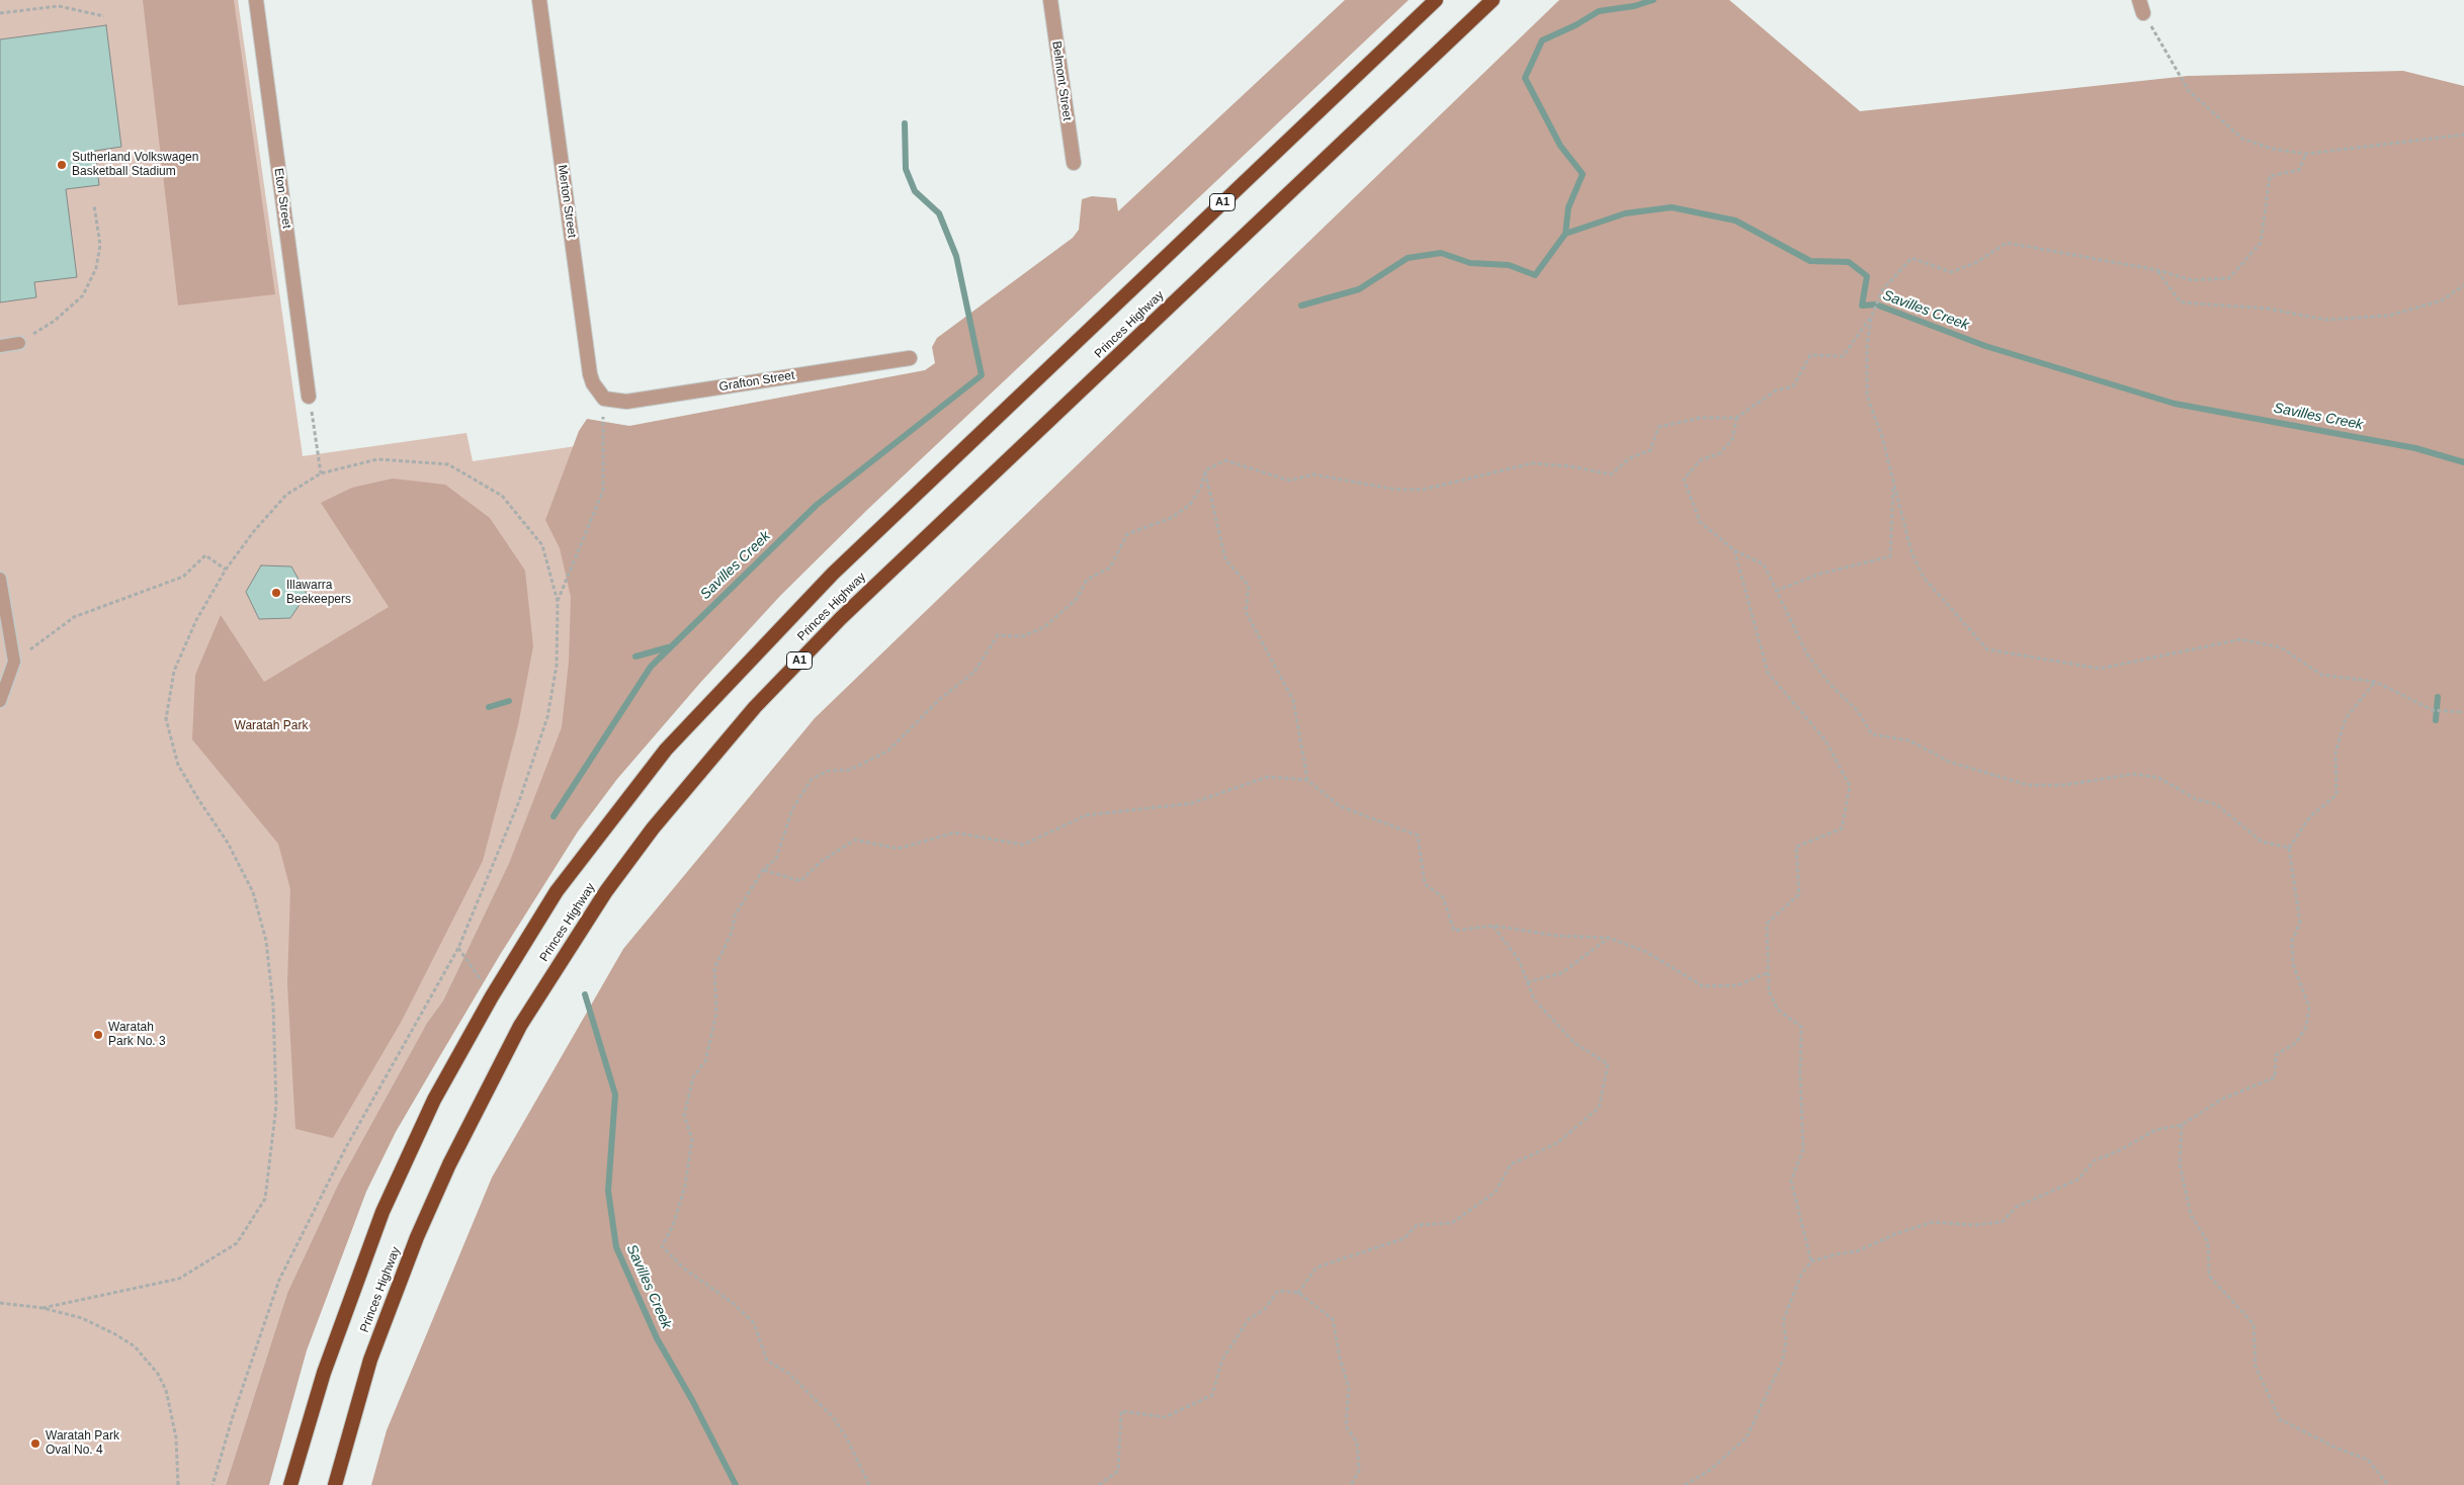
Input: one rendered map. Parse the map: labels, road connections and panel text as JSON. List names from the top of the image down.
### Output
{
  "streets": {
    "highway": ["A1", "Princes Highway"],
    "street": [
      "Belmont Street",
      "Eton Street",
      "Merton Street",
      "Grafton Street"
    ]
  },
  "crossings": [
    ["Merton Street", "Grafton Street"]
  ],
  "water": ["Savilles Creek"],
  "parks": ["Waratah Park"],
  "places": [
    "Sutherland Volkswagen Basketball Stadium",
    "Illawarra Beekeepers",
    "Waratah Park No. 3",
    "Waratah Park Oval No. 4"
  ]
}
